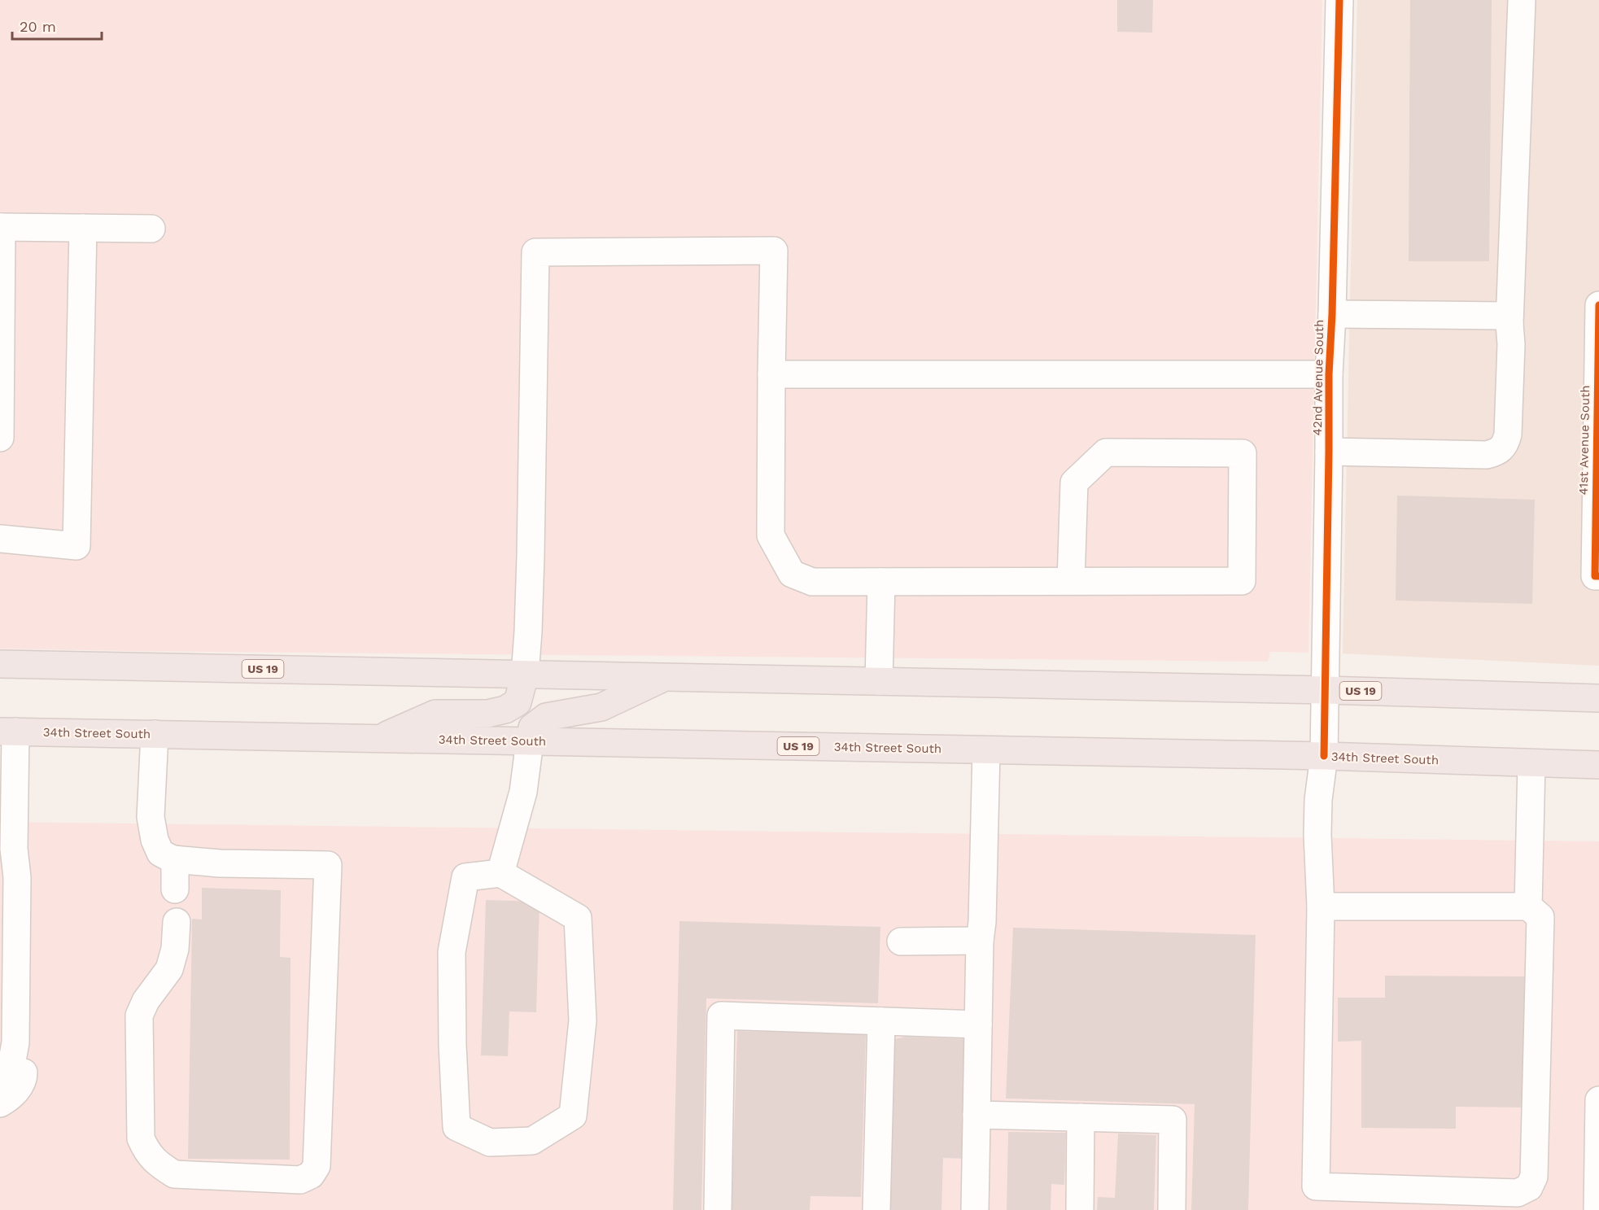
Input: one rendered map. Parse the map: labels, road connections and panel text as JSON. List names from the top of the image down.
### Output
{
  "streets": {
    "highway": ["US 19", "34th Street South"],
    "street": ["42nd Avenue South", "41st Avenue South"]
  },
  "crossings": [
    ["42nd Avenue South", "US 19"],
    ["42nd Avenue South", "34th Street South"]
  ],
  "scale_bar": "20 m"
}
